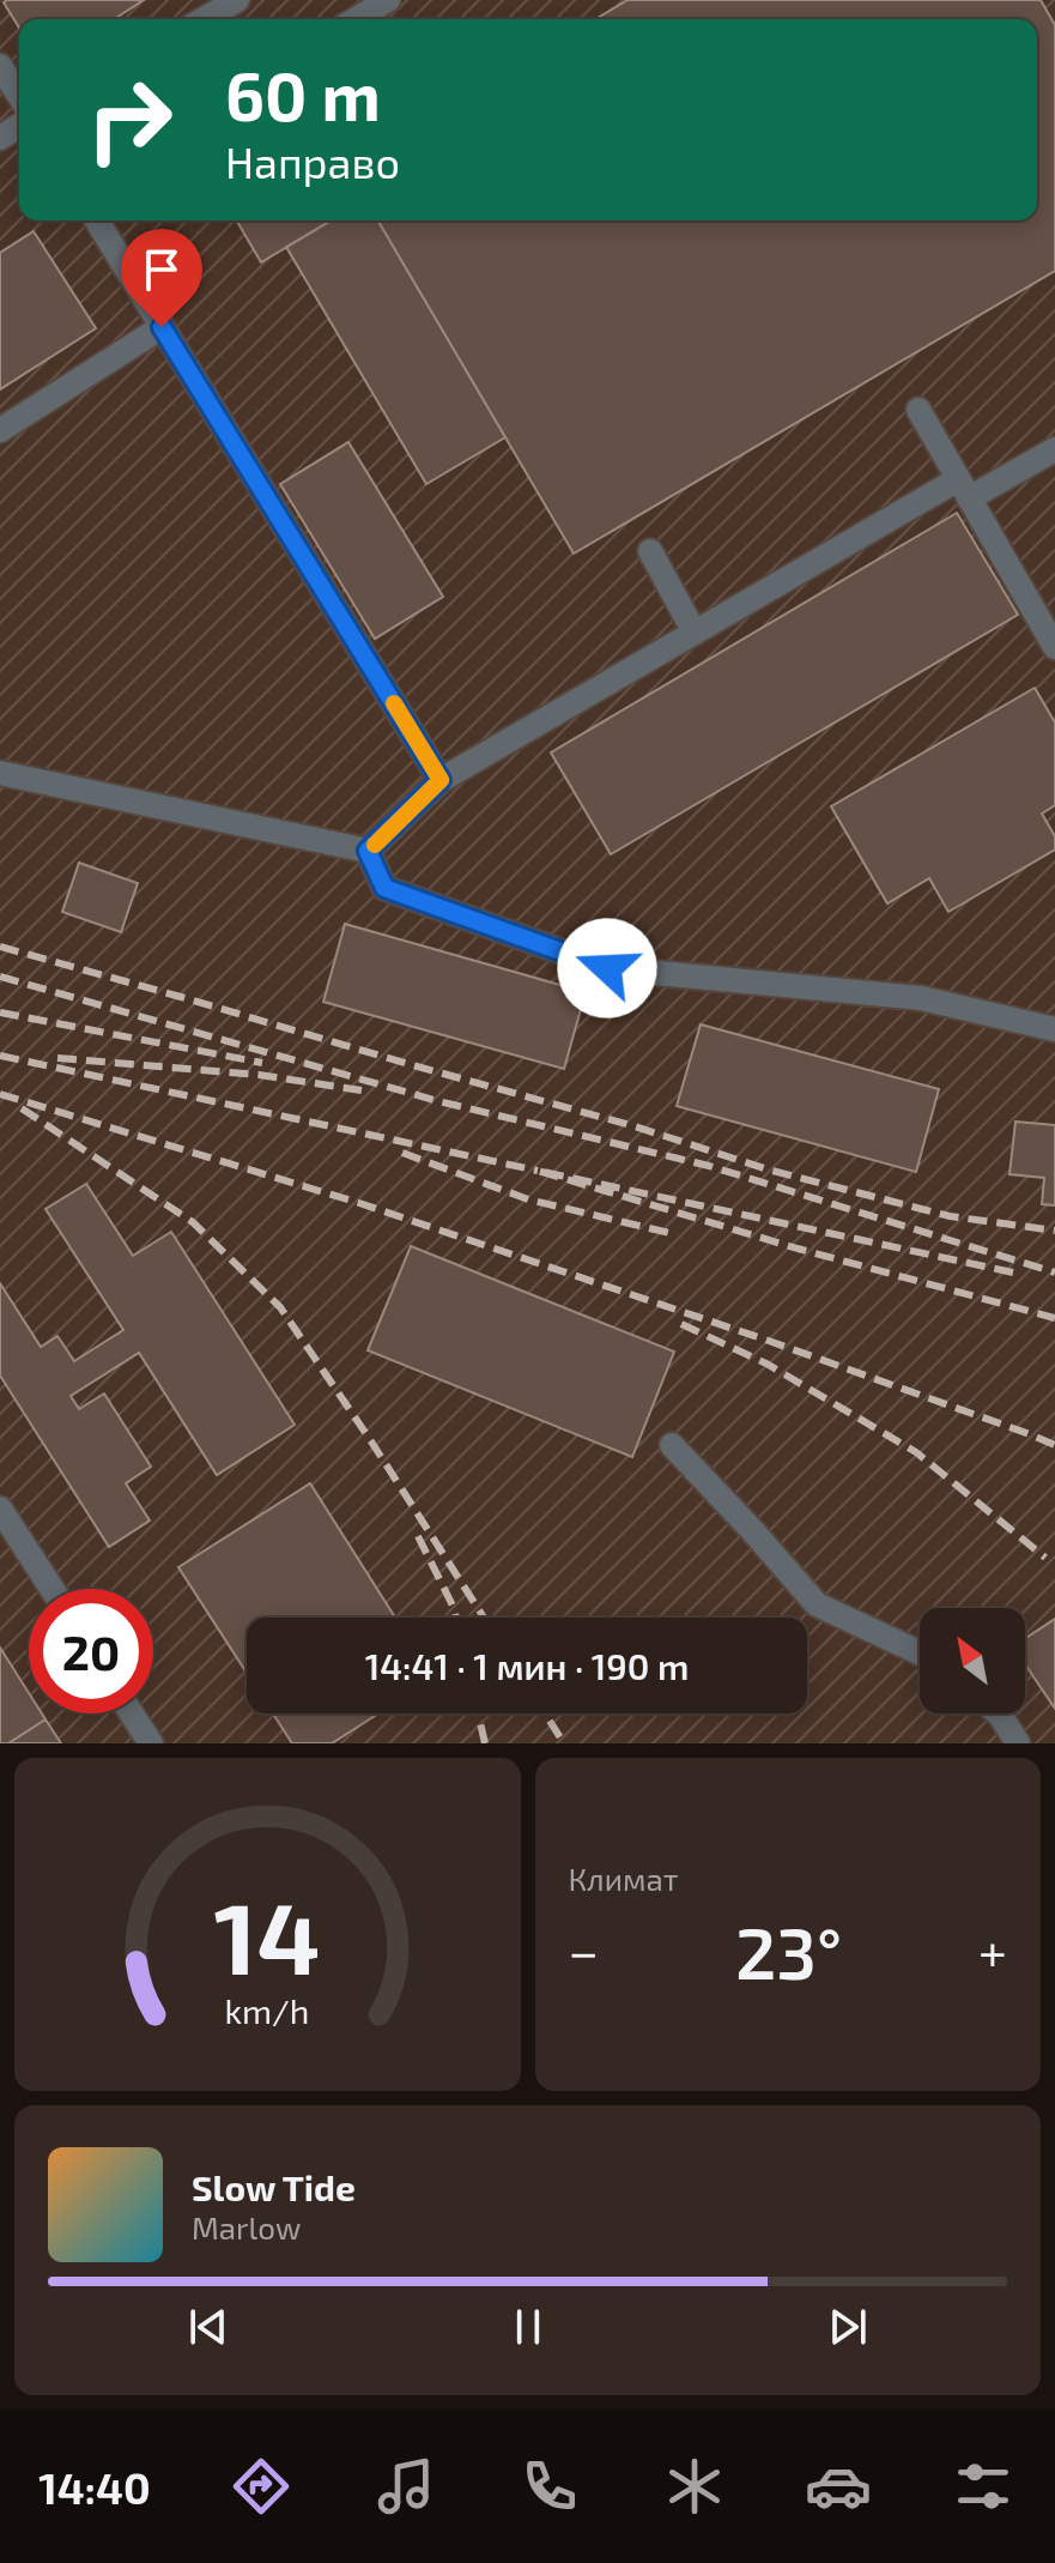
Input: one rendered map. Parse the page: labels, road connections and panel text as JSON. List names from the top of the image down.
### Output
{
  "north": "top left",
  "page": {
    "turn": ["60 m", "Направо"],
    "limit": "20",
    "trip": "14:41 · 1 мин · 190 m",
    "tile": "Климат",
    "heat": ["−", "23°", "+"],
    "song": ["Slow Tide", "Marlow"],
    "tabs": "14:40",
    "gauge": ["14", "km/h"]
  }
}
